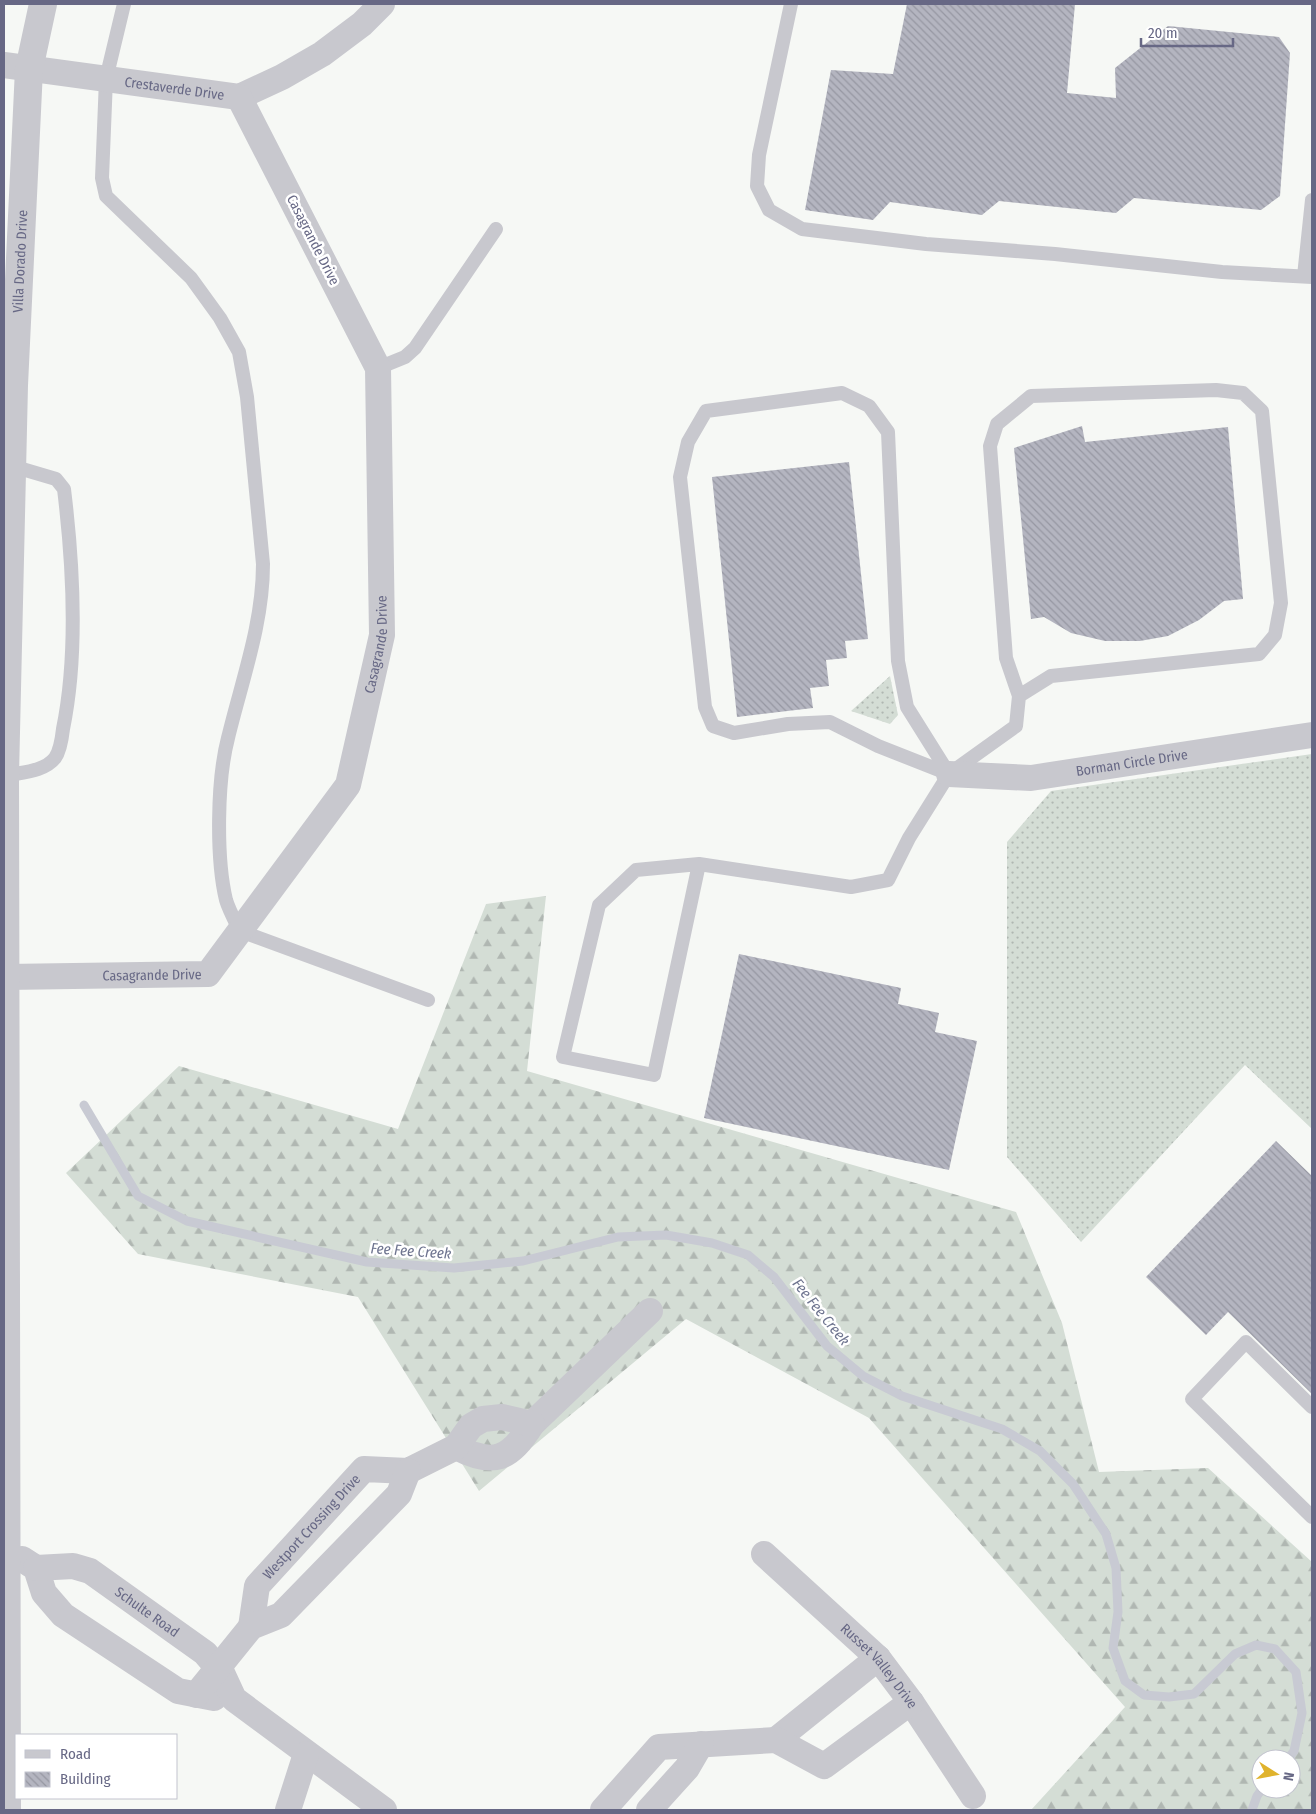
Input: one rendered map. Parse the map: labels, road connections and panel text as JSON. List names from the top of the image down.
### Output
{
  "streets": {
    "street": [
      "Crestaverde Drive",
      "Casagrande Drive",
      "Villa Dorado Drive",
      "Borman Circle Drive",
      "Westport Crossing Drive",
      "Schulte Road",
      "Russet Valley Drive"
    ]
  },
  "crossings": [
    ["Crestaverde Drive", "Casagrande Drive"],
    ["Crestaverde Drive", "Villa Dorado Drive"],
    ["Casagrande Drive", "Villa Dorado Drive"]
  ],
  "water": ["Fee Fee Creek"],
  "legend": ["Road", "Building"],
  "scale_bar": "20 m",
  "north": "right"
}
